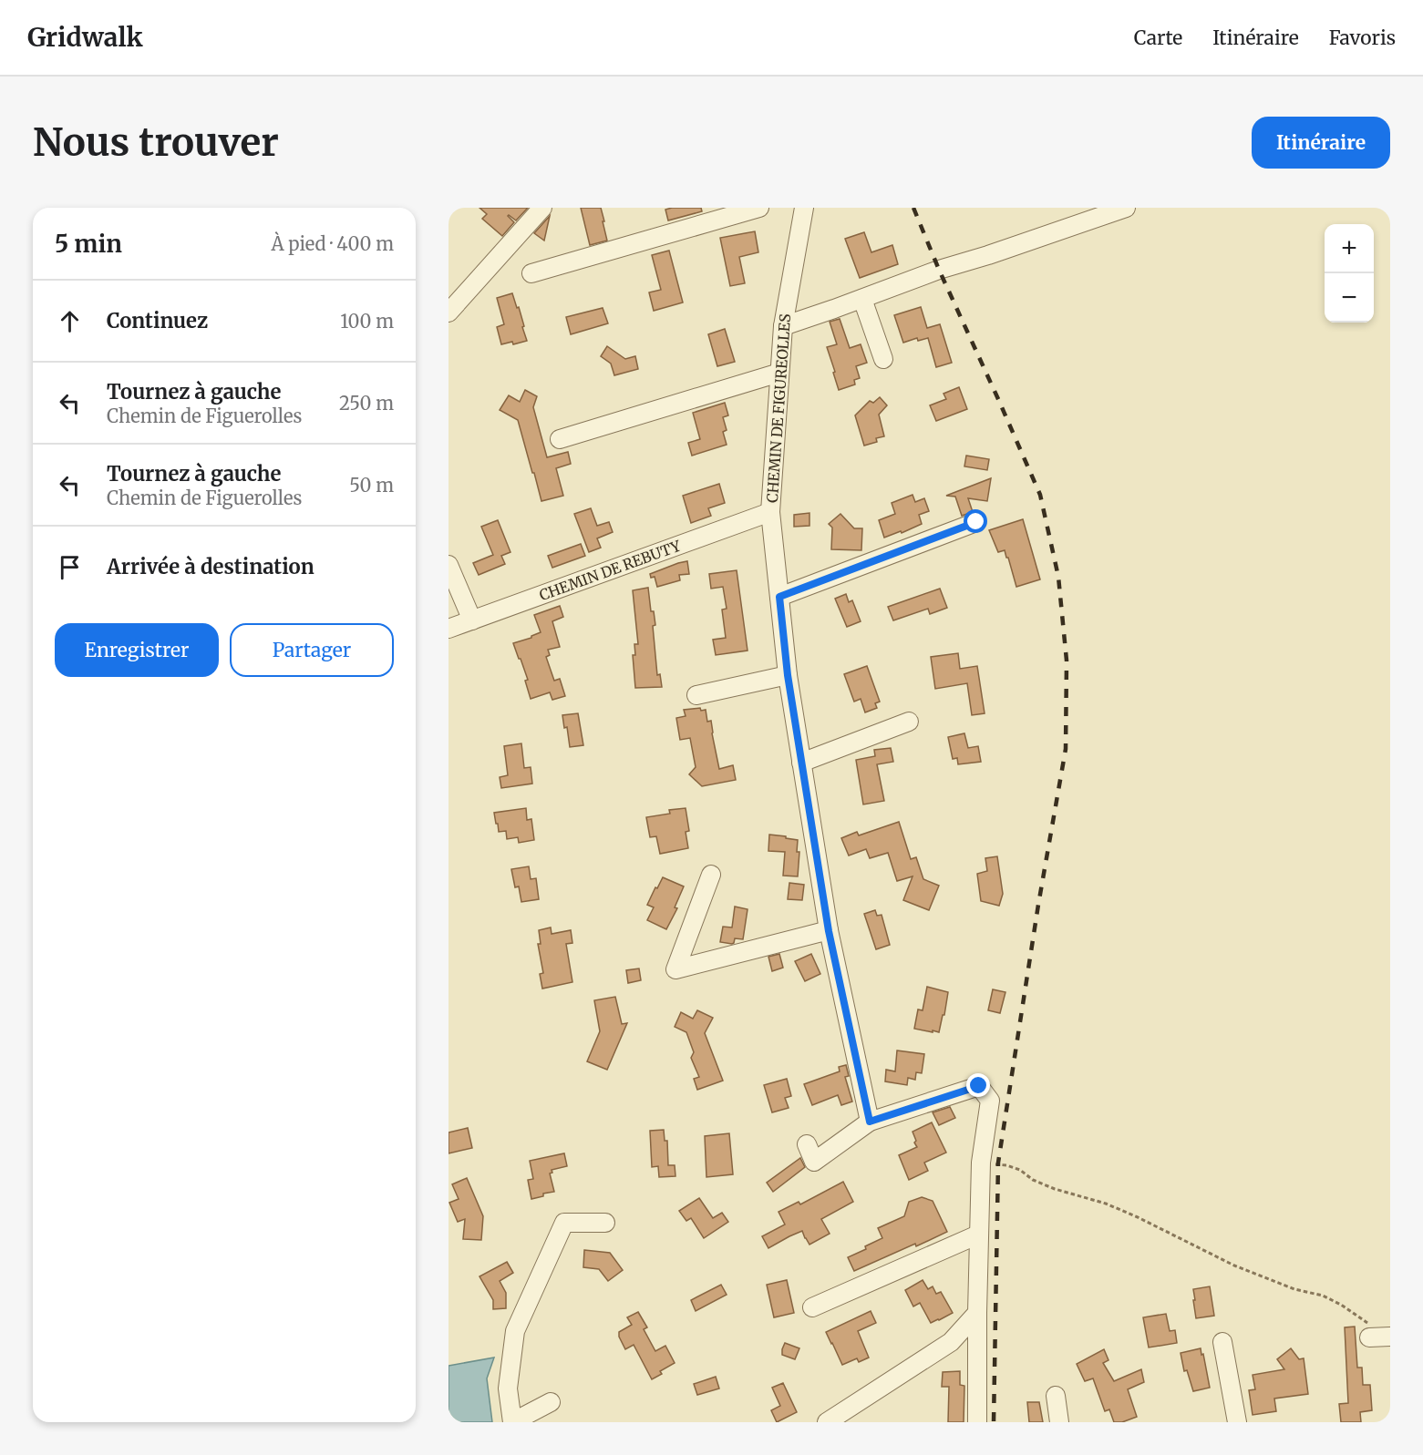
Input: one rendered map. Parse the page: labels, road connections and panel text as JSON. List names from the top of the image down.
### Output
{
  "streets": {
    "street": ["CHEMIN DE FIGUREOLLES", "CHEMIN DE REBUTY"]
  },
  "crossings": [
    ["CHEMIN DE FIGUREOLLES", "CHEMIN DE REBUTY"]
  ],
  "page": {
    "header": "Gridwalk",
    "nav": ["Carte", "Itinéraire", "Favoris"],
    "buttons": [
      "Itinéraire",
      ["Enregistrer", "Partager"]
    ],
    "title": "Nous trouver",
    "heading": ["5 min", "À pied · 400 m"],
    "map_buttons": ["+", "−"],
    "list": [
      ["Continuez", "100 m"],
      ["Tournez à gauche", "Chemin de Figuerolles", "250 m"],
      ["Tournez à gauche", "Chemin de Figuerolles", "50 m"],
      "Arrivée à destination"
    ]
  }
}
